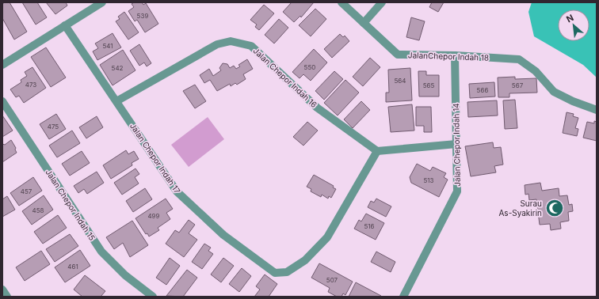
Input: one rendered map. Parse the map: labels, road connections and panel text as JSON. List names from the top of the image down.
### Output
{
  "streets": {
    "street": [
      "JalanChepor Indah 18",
      "Jalan Chepor Indah 16",
      "Jalan Chepor Indah 14",
      "Jalan Chepor Indah 17",
      "Jalan Chepor Indah 15"
    ]
  },
  "crossings": [
    ["JalanChepor Indah 18", "Jalan Chepor Indah 14"],
    ["Jalan Chepor Indah 16", "Jalan Chepor Indah 17"]
  ],
  "places": {
    "mosque": ["Surau As-Syakirin"]
  },
  "house_numbers": [
    "539",
    "541",
    "550",
    "542",
    "564",
    "473",
    "565",
    "567",
    "566",
    "475",
    "513",
    "457",
    "458",
    "499",
    "516",
    "461",
    "507"
  ],
  "north": "top left"
}
